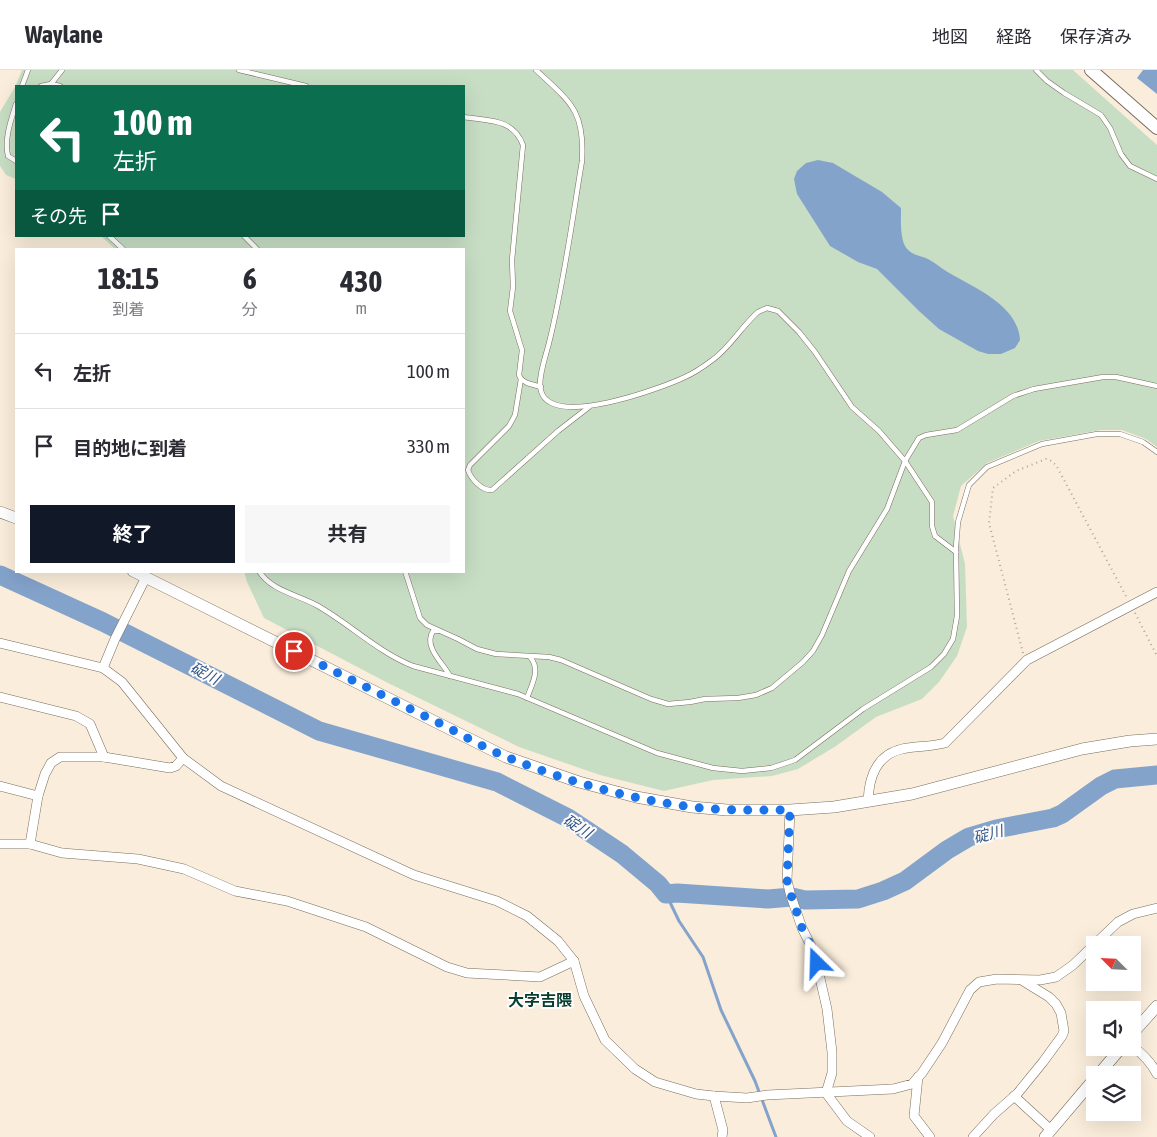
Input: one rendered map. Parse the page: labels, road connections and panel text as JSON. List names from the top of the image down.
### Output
{
  "districts": ["大字吉隈"],
  "water": ["碇川"],
  "north": "top left",
  "page": {
    "header": "Waylane",
    "nav": ["地図", "経路", "保存済み"],
    "turn": ["100 m", "左折"],
    "then": "その先",
    "eta": [
      "18:15",
      "到着",
      "6",
      "分",
      "430",
      "m"
    ],
    "list": [
      {
        "name": "左折",
        "value": "100 m"
      },
      {
        "name": "目的地に到着",
        "value": "330 m"
      }
    ],
    "buttons": ["終了", "共有"]
  }
}
